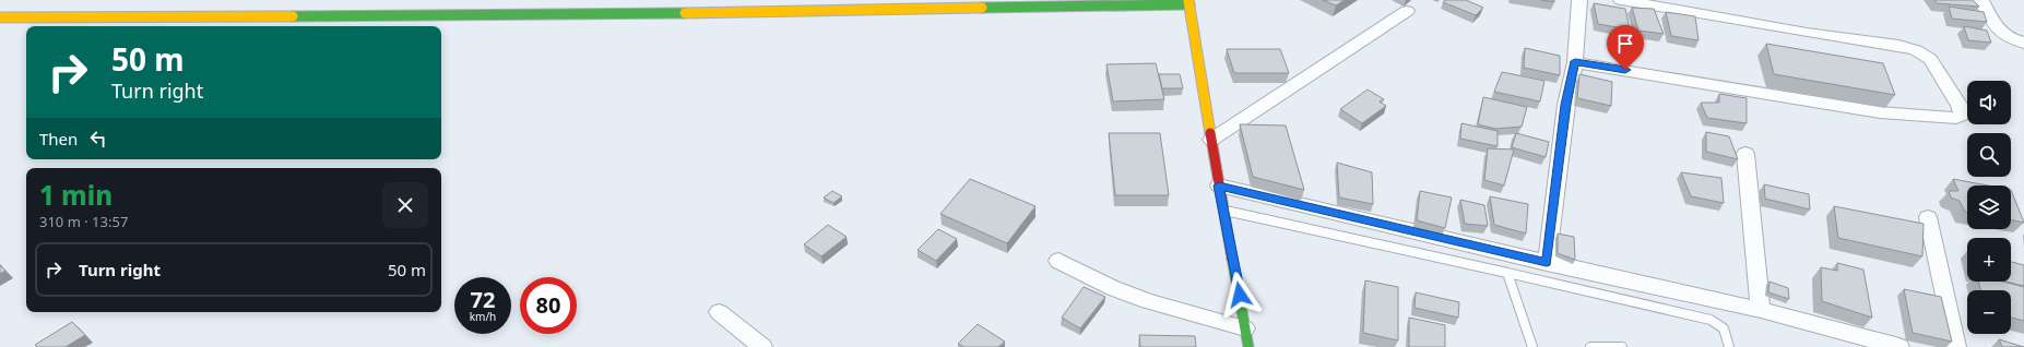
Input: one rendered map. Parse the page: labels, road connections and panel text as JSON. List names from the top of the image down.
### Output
{
  "page": {
    "turn": ["50 m", "Turn right"],
    "map_buttons": ["+", "−"],
    "then": "Then",
    "heading": ["1 min", "310 m · 13:57"],
    "list": [
      {
        "name": "Turn right",
        "value": "50 m"
      }
    ],
    "speed": "72 km/h",
    "limit": "80"
  }
}
